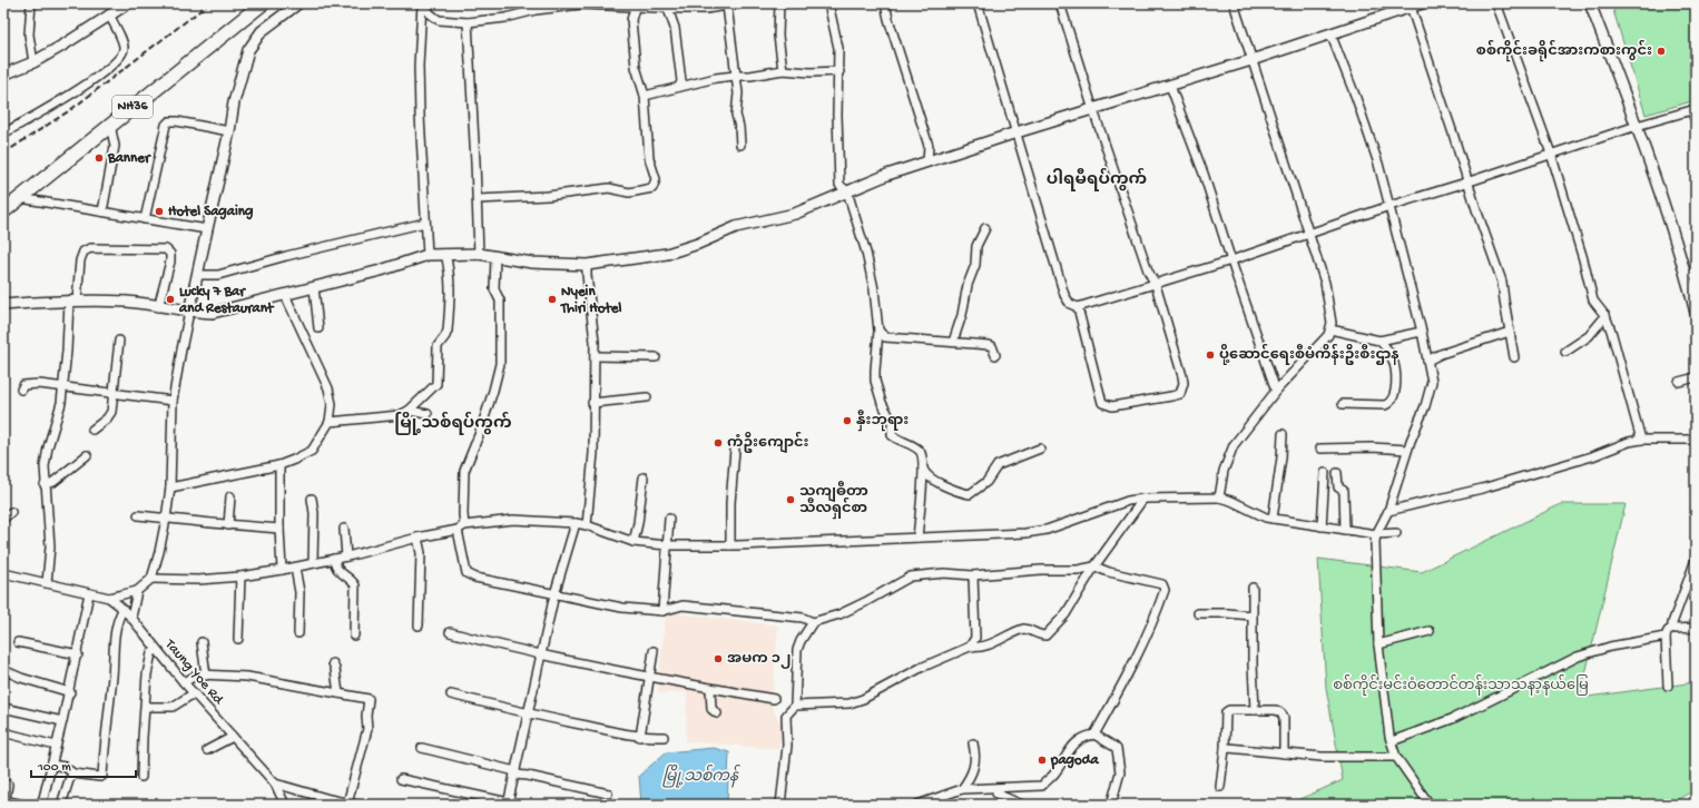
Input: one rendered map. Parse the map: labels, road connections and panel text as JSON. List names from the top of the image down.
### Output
{
  "streets": {
    "highway": ["NH36"],
    "street": ["Taung Yoe Rd"]
  },
  "districts": ["ပါရမီရပ်ကွက်", "မြို့သစ်ရပ်ကွက်"],
  "water": ["မြို့သစ်ကန်"],
  "parks": ["စစ်ကိုင်းမင်းဝံတောင်တန်းသာသနာ့နယ်မြေ"],
  "places": [
    "စစ်ကိုင်းခရိုင်အားကစားကွင်း",
    "Banner",
    "Hotel Sagaing",
    "Lucky 7 Bar and Restaurant",
    "Nyein Thiri Hotel",
    "ပို့ဆောင်ရေးစီမံကိန်းဦးစီးဌာန",
    "နှီးဘုရား",
    "ကံဦးကျောင်း",
    "သကျဓီတာ သီလရှင်စာ",
    "အမက ၁၂",
    "pagoda"
  ],
  "scale_bar": "100 m"
}
